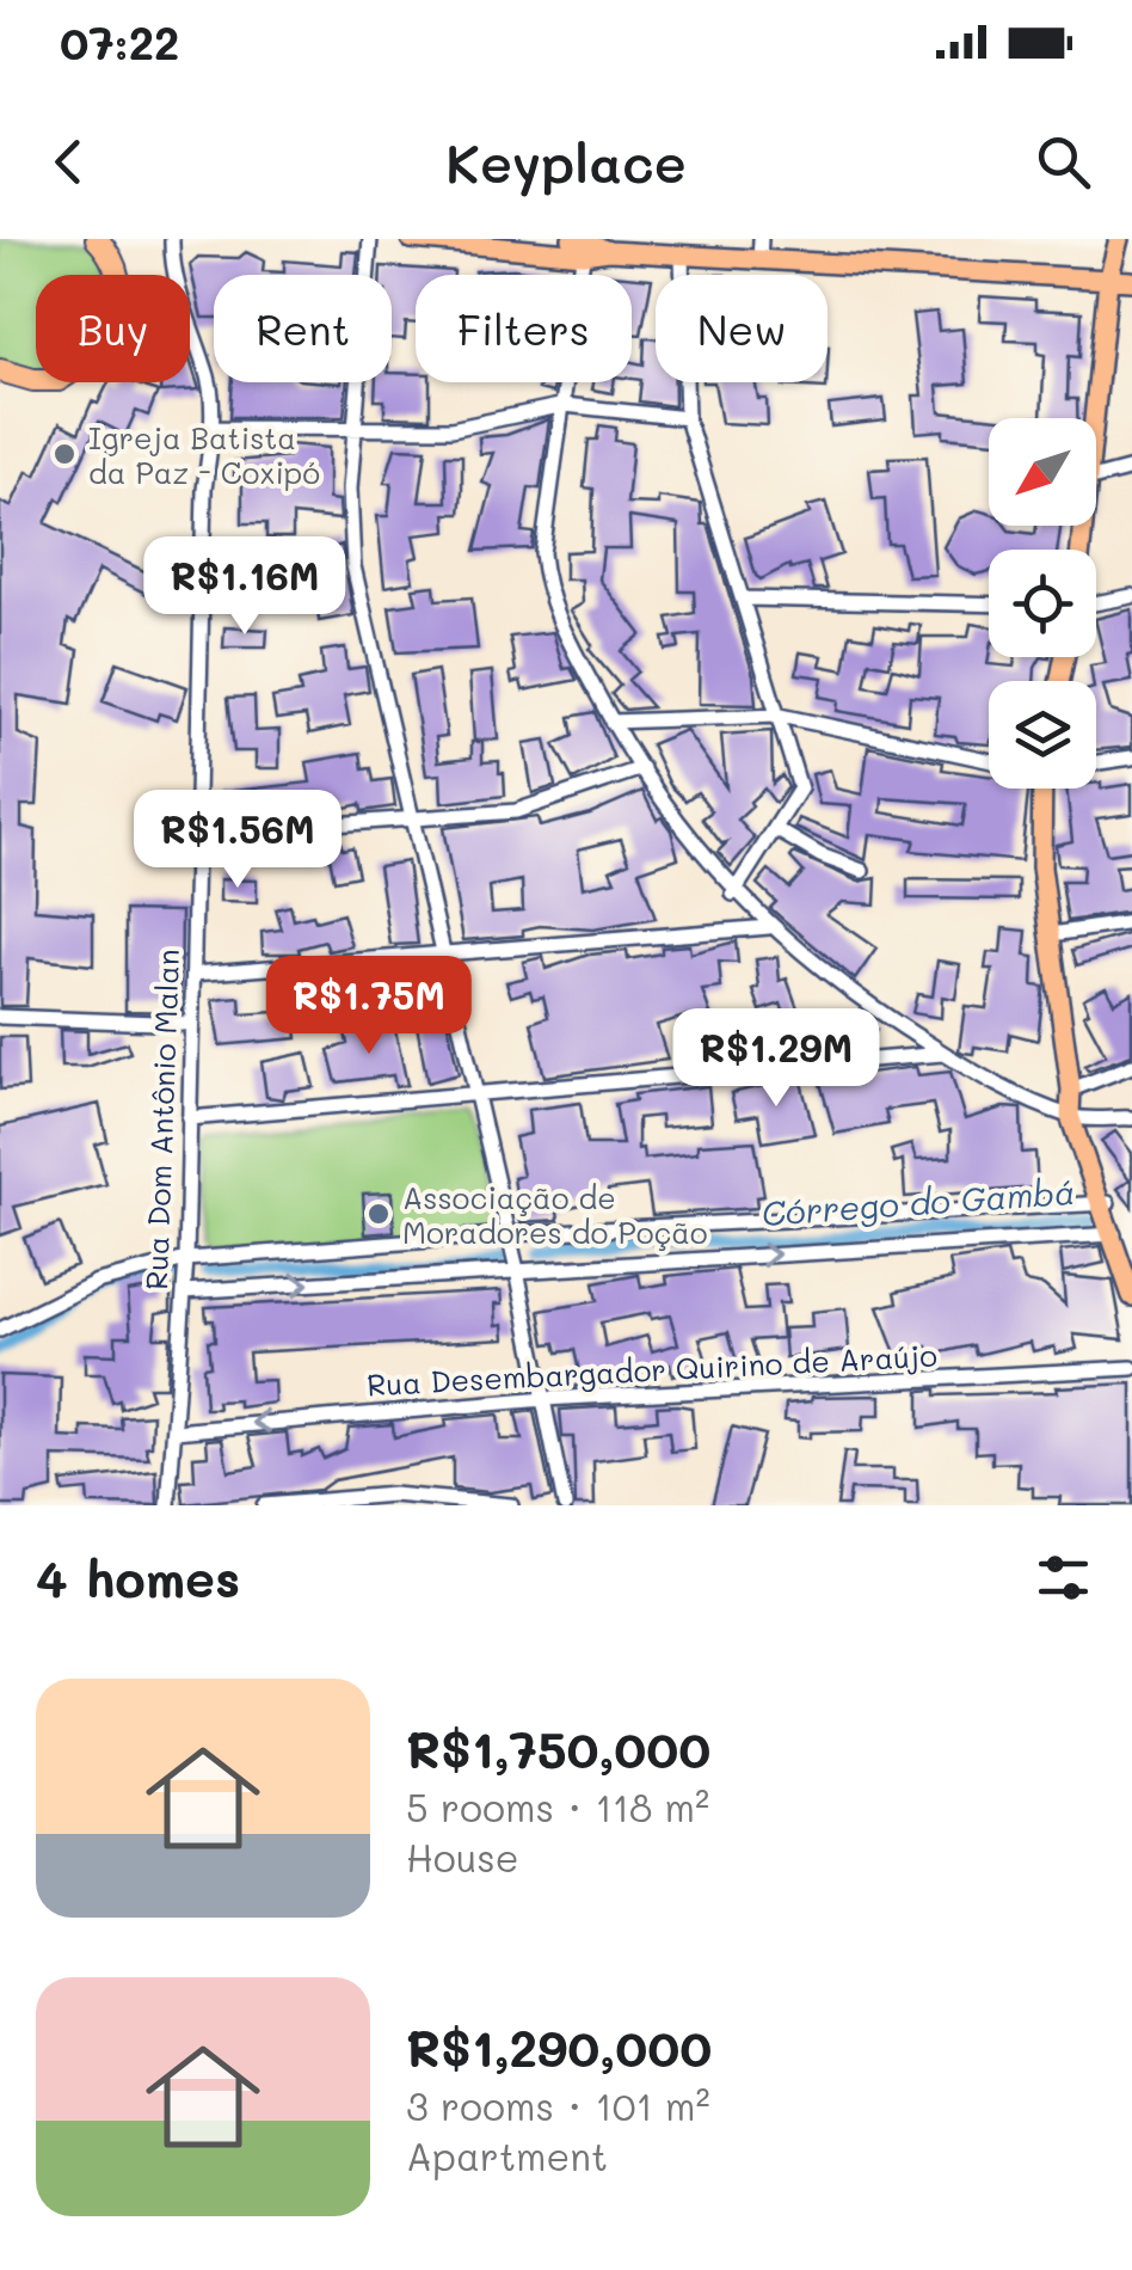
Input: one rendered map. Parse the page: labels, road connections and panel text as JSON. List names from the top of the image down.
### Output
{
  "streets": {
    "street": ["Rua Dom Antônio Malan", "Rua Desembargador Quirino de Araújo"]
  },
  "crossings": [
    ["Rua Dom Antônio Malan", "Rua Desembargador Quirino de Araújo"]
  ],
  "water": ["Córrego do Gambá"],
  "places": ["Igreja Batista da Paz - Coxipó", "Associação de Moradores do Poção"],
  "north": "bottom left",
  "page": {
    "status": "07:22",
    "header": "Keyplace",
    "chip": [
      "Buy",
      "Rent",
      "Filters",
      "New"
    ],
    "price": [
      "R$1.16M",
      "R$1.56M",
      "R$1.75M",
      "R$1.29M"
    ],
    "heading": "4 homes",
    "list": [
      {
        "name": "R$1,750,000",
        "note": "5 rooms · 118 m² · House"
      },
      {
        "name": "R$1,290,000",
        "note": "3 rooms · 101 m² · Apartment"
      }
    ]
  }
}
